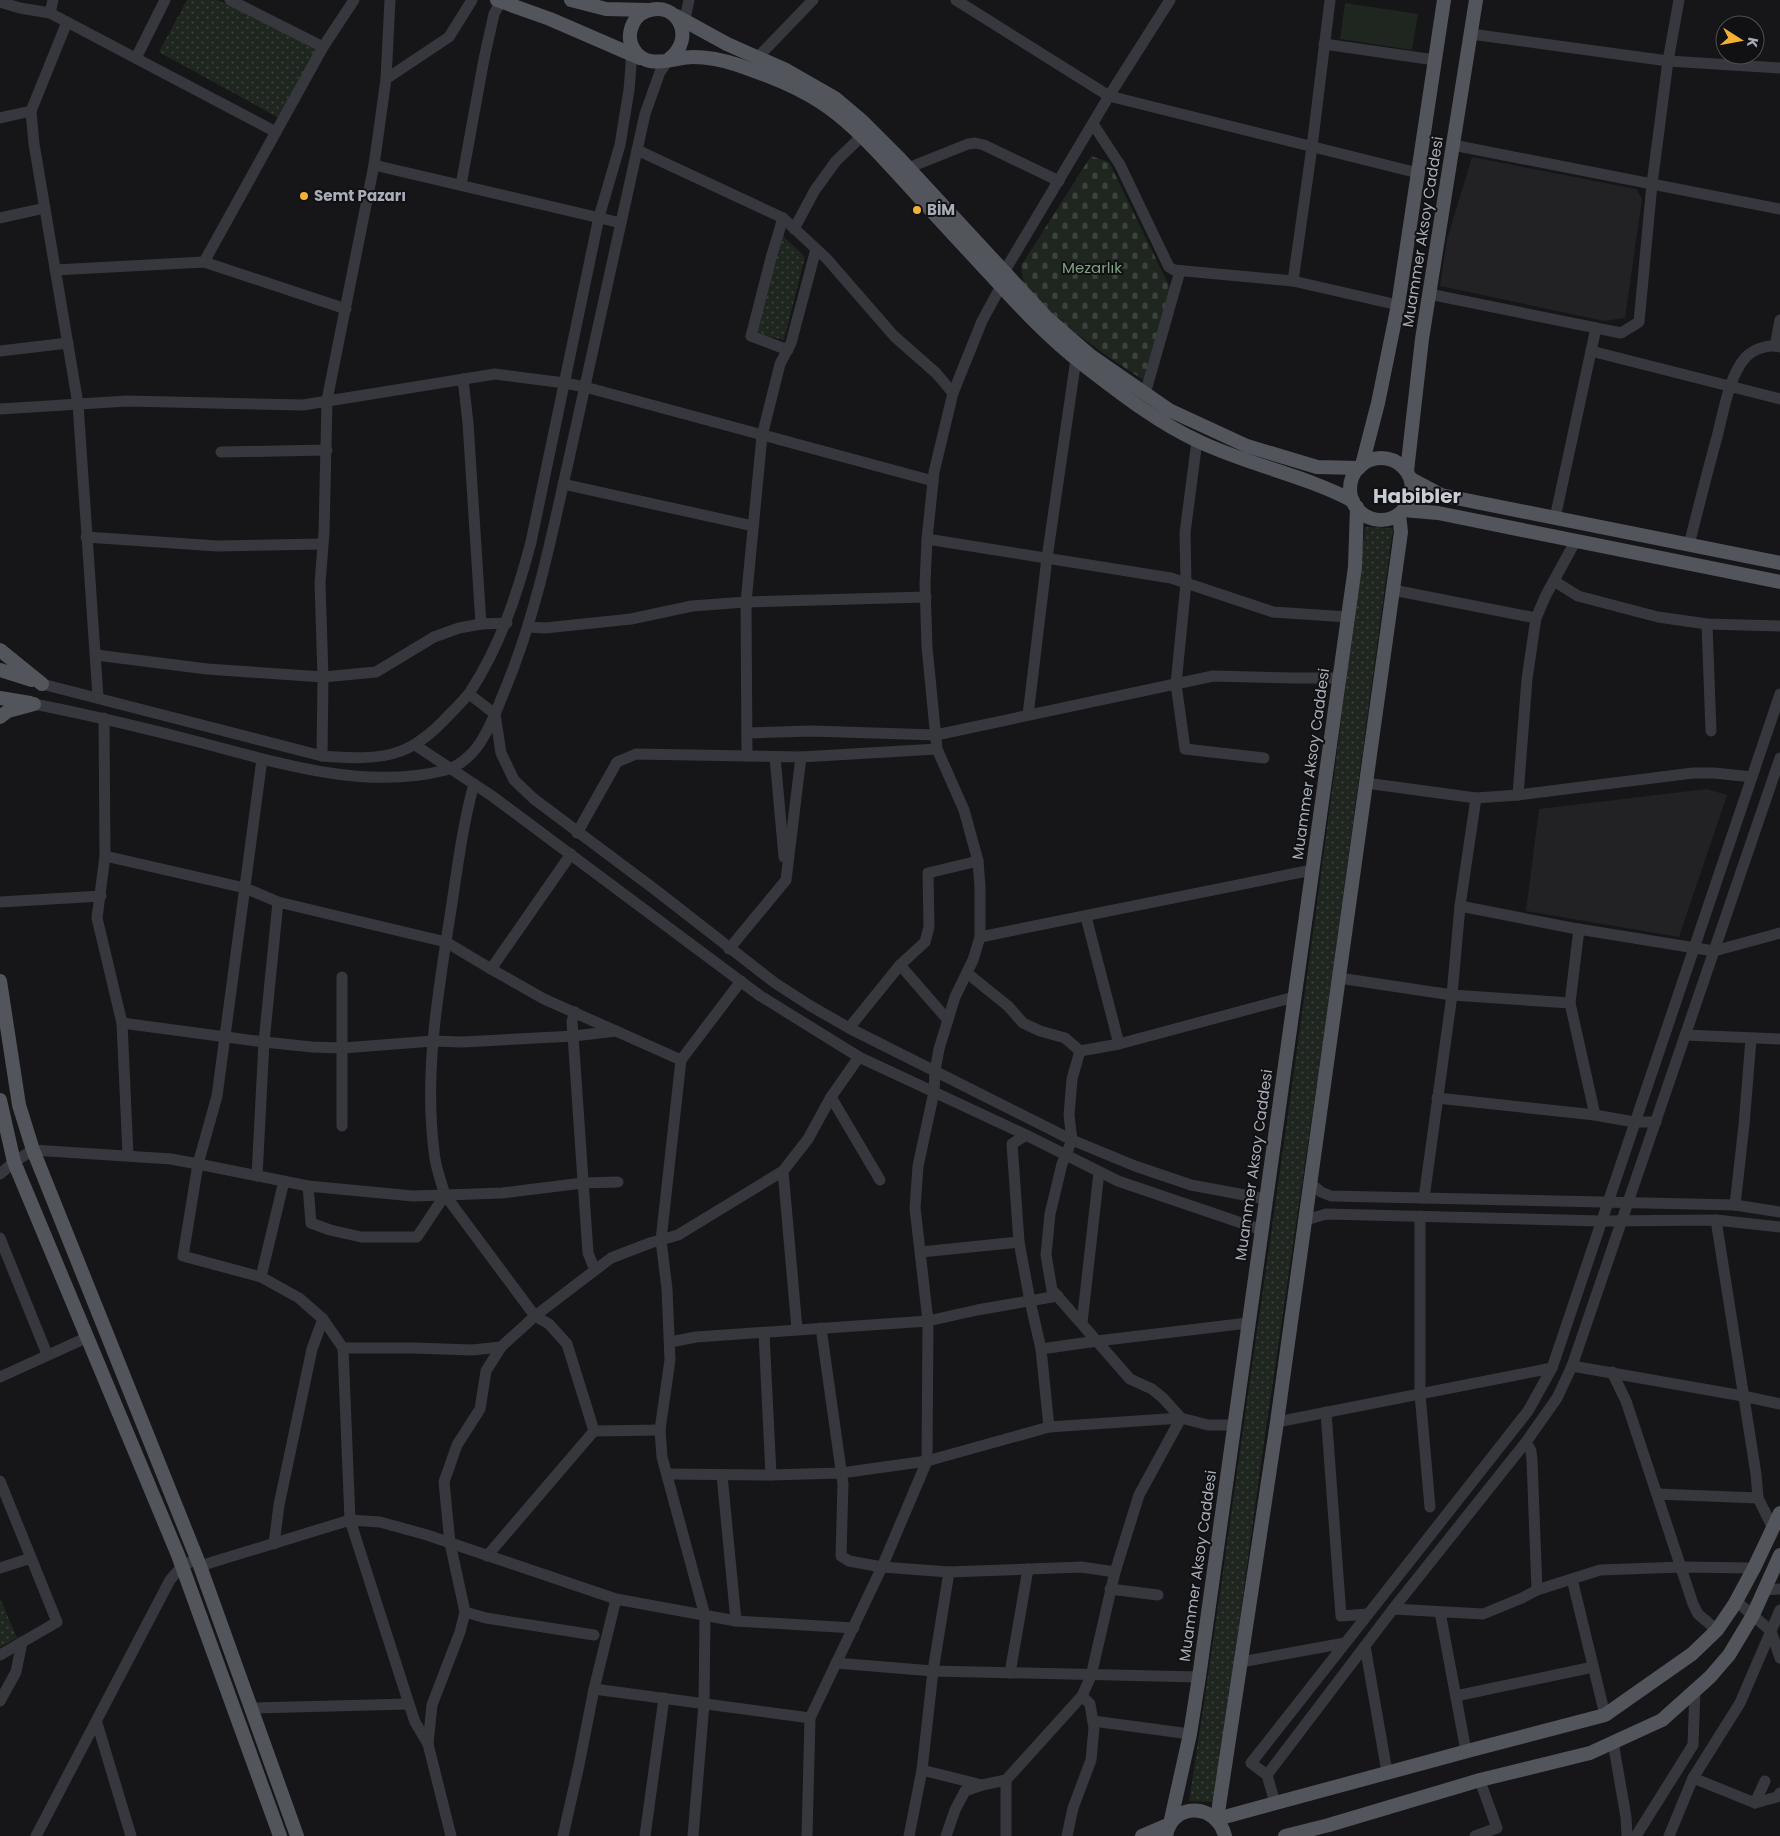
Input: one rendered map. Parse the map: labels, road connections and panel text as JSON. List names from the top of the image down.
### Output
{
  "streets": {
    "main road": ["Muammer Aksoy Caddesi"]
  },
  "districts": ["Habibler"],
  "parks": ["Mezarlık"],
  "places": ["Semt Pazarı", "BİM"],
  "north": "right"
}
